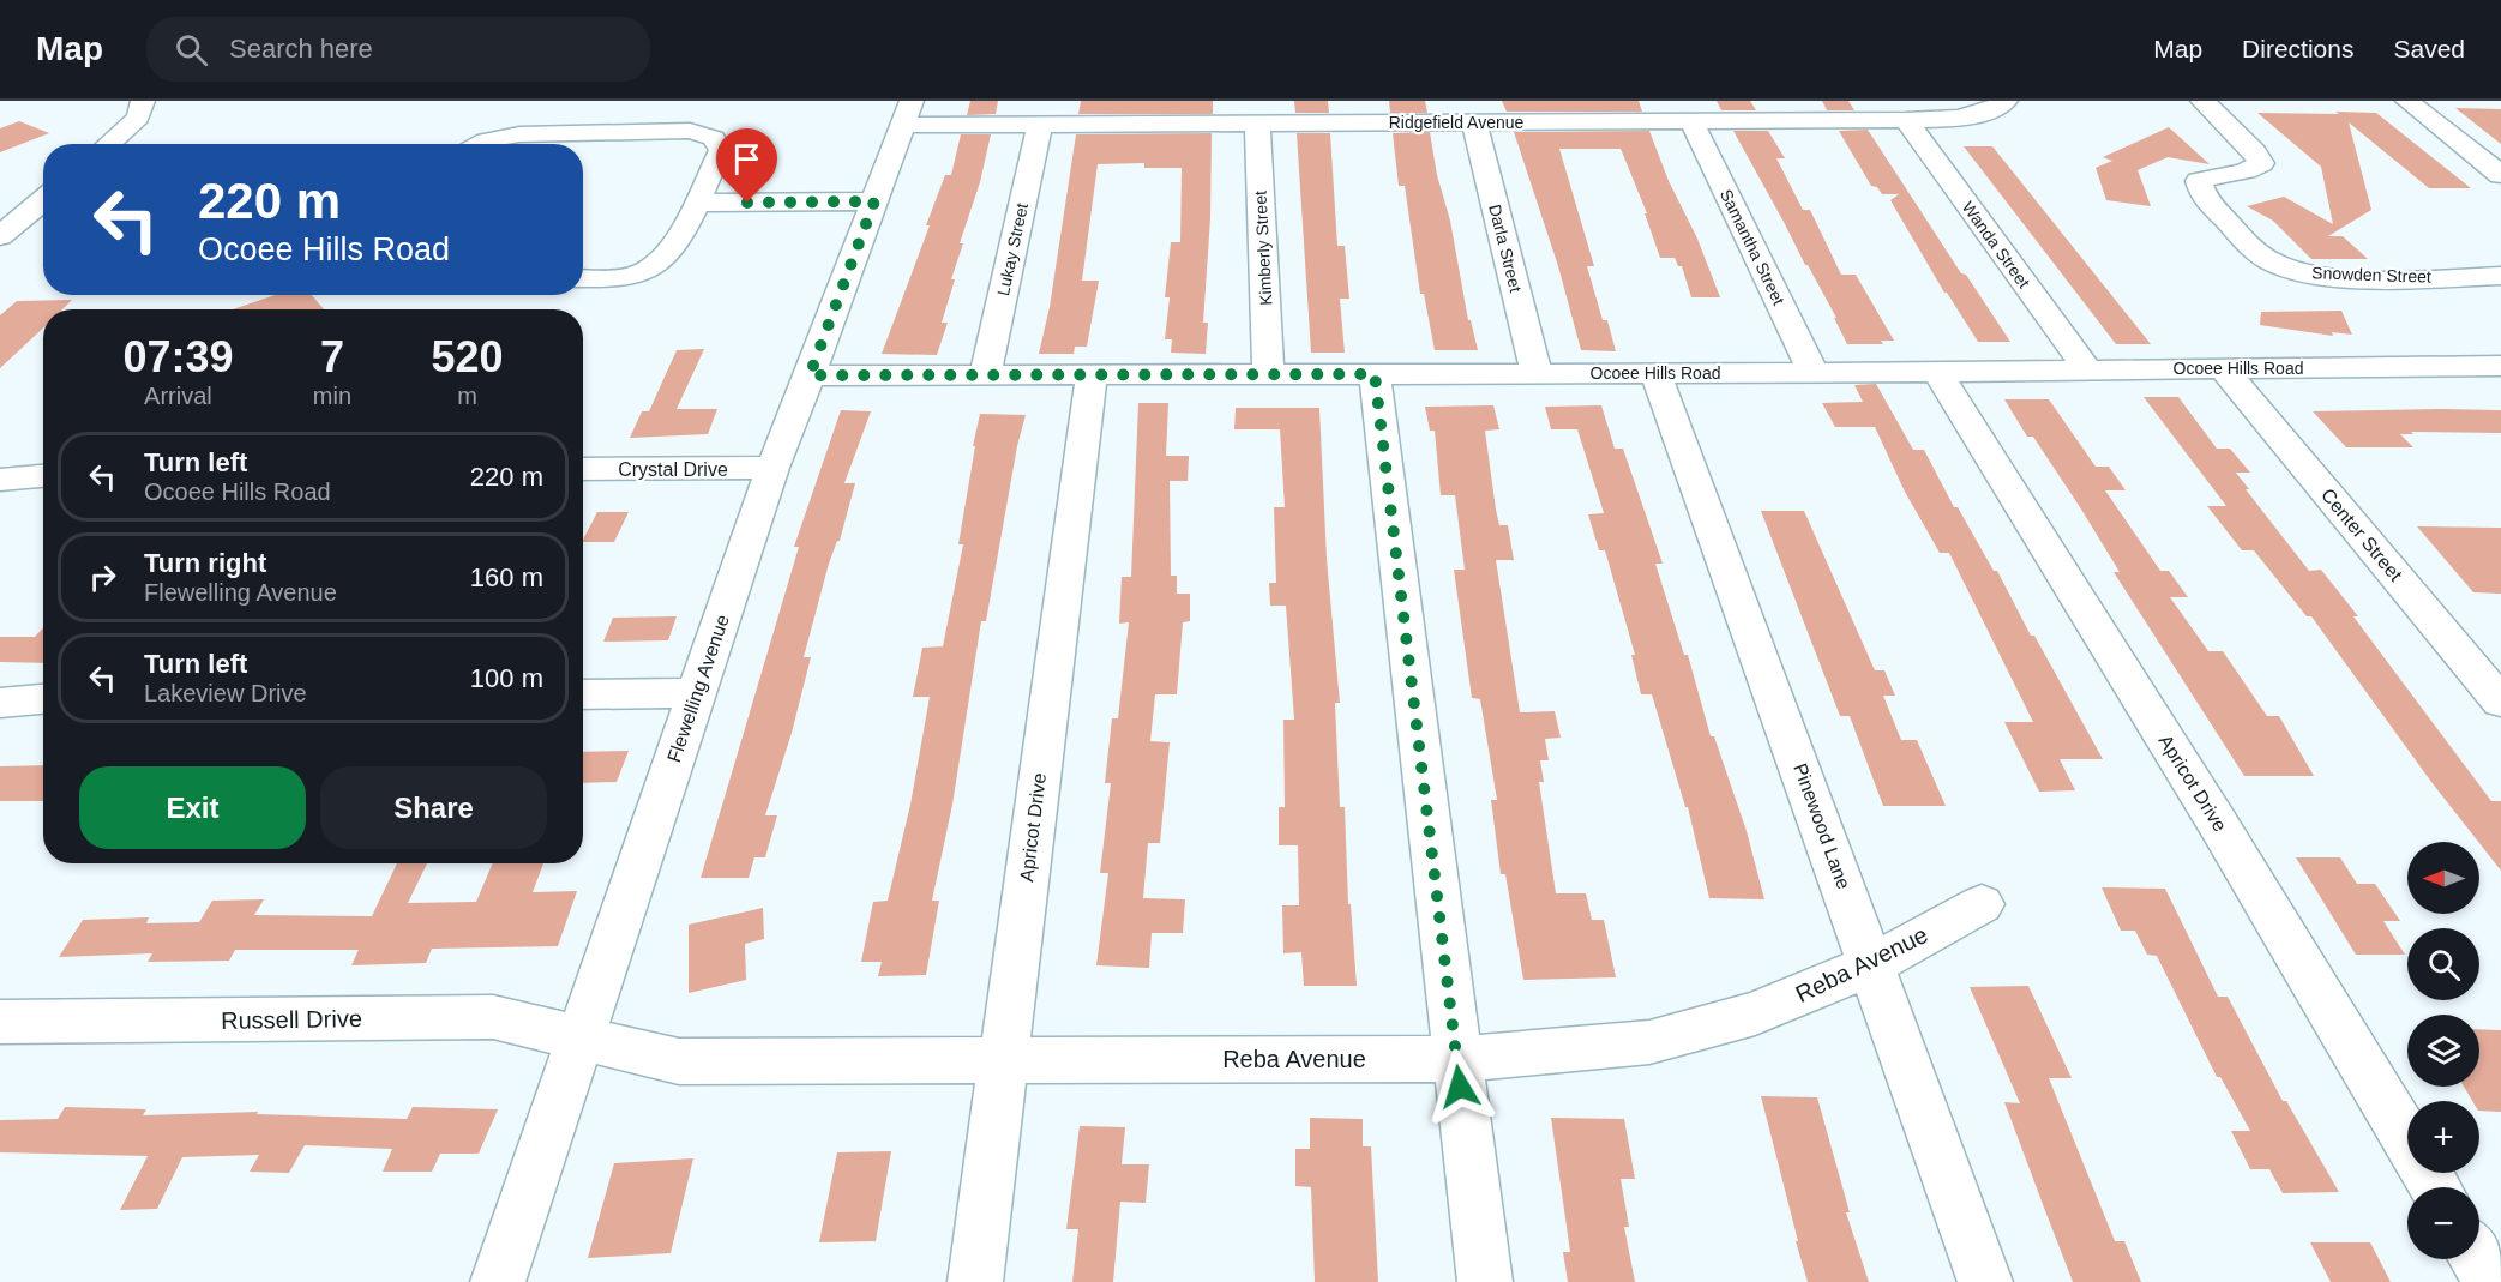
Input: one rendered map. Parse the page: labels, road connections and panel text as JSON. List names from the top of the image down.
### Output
{
  "streets": {
    "street": [
      "Ridgefield Avenue",
      "Wanda Street",
      "Samantha Street",
      "Kimberly Street",
      "Darla Street",
      "Lukay Street",
      "Snowden Street",
      "Ocoee Hills Road",
      "Crystal Drive",
      "Center Street",
      "Flewelling Avenue",
      "Apricot Drive",
      "Pinewood Lane",
      "Reba Avenue",
      "Russell Drive"
    ]
  },
  "crossings": [
    ["Ridgefield Avenue", "Wanda Street"],
    ["Ridgefield Avenue", "Samantha Street"],
    ["Ridgefield Avenue", "Kimberly Street"],
    ["Ridgefield Avenue", "Darla Street"],
    ["Ridgefield Avenue", "Lukay Street"],
    ["Ridgefield Avenue", "Flewelling Avenue"],
    ["Wanda Street", "Ocoee Hills Road"],
    ["Samantha Street", "Ocoee Hills Road"],
    ["Kimberly Street", "Ocoee Hills Road"],
    ["Darla Street", "Ocoee Hills Road"],
    ["Lukay Street", "Ocoee Hills Road"],
    ["Ocoee Hills Road", "Center Street"],
    ["Ocoee Hills Road", "Flewelling Avenue"],
    ["Ocoee Hills Road", "Apricot Drive"],
    ["Ocoee Hills Road", "Pinewood Lane"],
    ["Crystal Drive", "Flewelling Avenue"],
    ["Flewelling Avenue", "Reba Avenue"],
    ["Flewelling Avenue", "Russell Drive"],
    ["Apricot Drive", "Reba Avenue"],
    ["Pinewood Lane", "Reba Avenue"],
    ["Reba Avenue", "Russell Drive"]
  ],
  "north": "left",
  "page": {
    "header": "Map",
    "search": "Search here",
    "nav": ["Map", "Directions", "Saved"],
    "turn": ["220 m", "Ocoee Hills Road"],
    "eta": [
      "07:39",
      "Arrival",
      "7",
      "min",
      "520",
      "m"
    ],
    "list": [
      {
        "name": "Turn left",
        "note": "Ocoee Hills Road",
        "value": "220 m"
      },
      {
        "name": "Turn right",
        "note": "Flewelling Avenue",
        "value": "160 m"
      },
      {
        "name": "Turn left",
        "note": "Lakeview Drive",
        "value": "100 m"
      }
    ],
    "buttons": ["Exit", "Share"],
    "map_buttons": ["+", "−"]
  }
}
